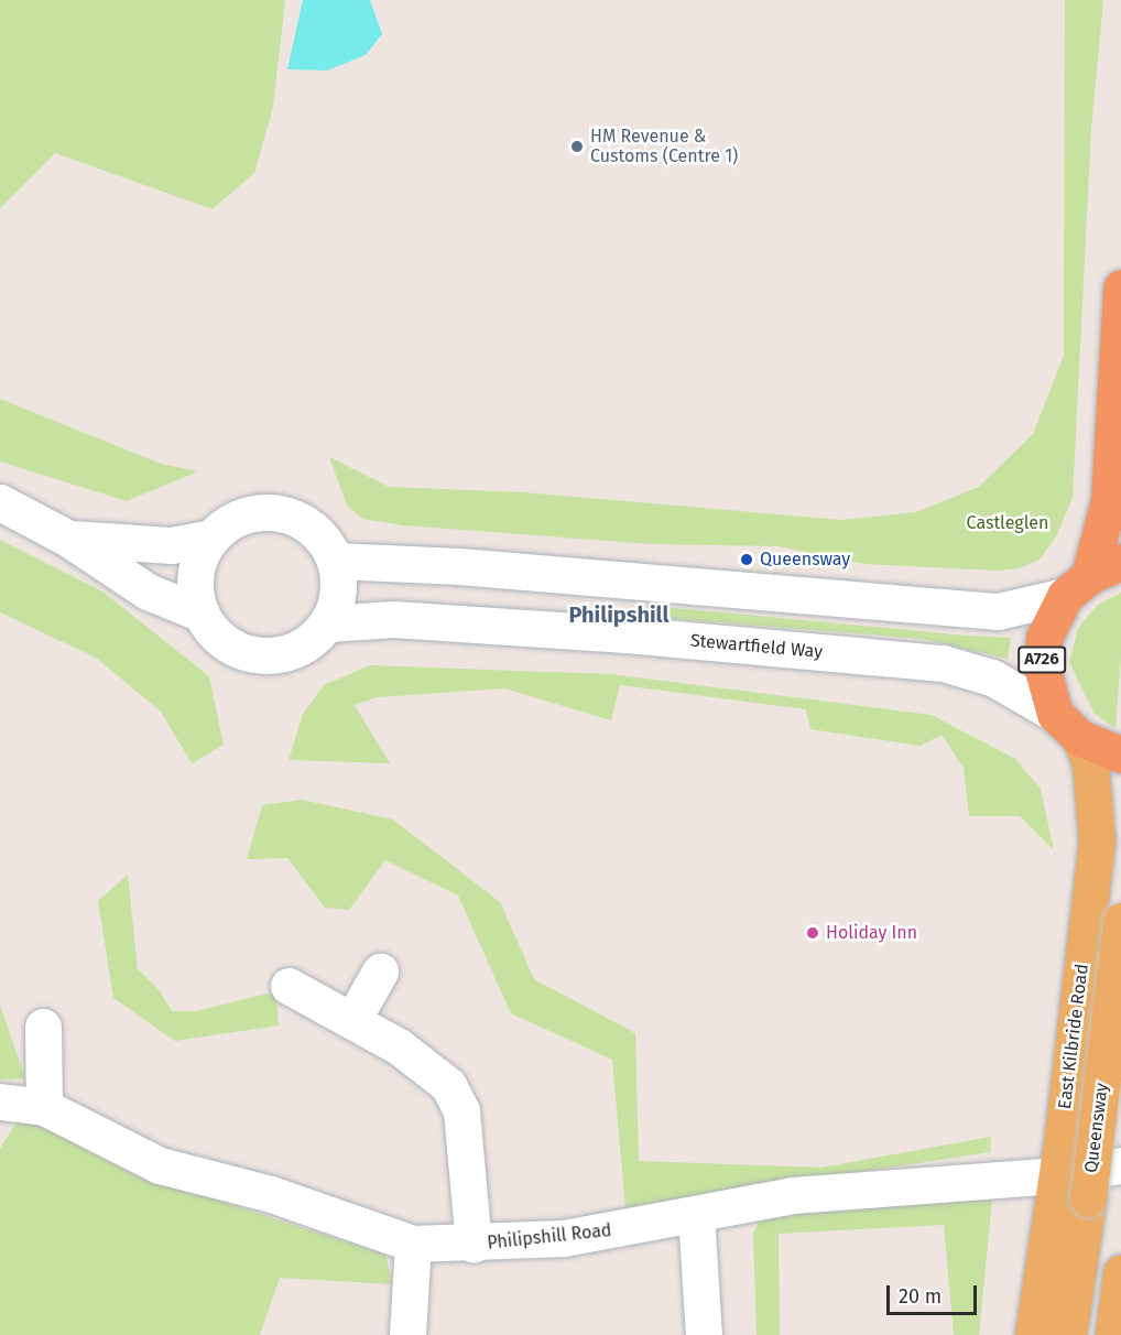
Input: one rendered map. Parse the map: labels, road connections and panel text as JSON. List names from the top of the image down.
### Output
{
  "streets": {
    "highway": ["A726"],
    "main road": ["East Kilbride Road", "Queensway"],
    "street": ["Stewartfield Way", "Philipshill Road"]
  },
  "crossings": [
    ["Stewartfield Way", "A726"],
    ["East Kilbride Road", "Philipshill Road"]
  ],
  "districts": ["Philipshill"],
  "parks": ["Castleglen"],
  "places": ["HM Revenue & Customs (Centre 1)", "Queensway", "Holiday Inn"],
  "scale_bar": "20 m"
}
